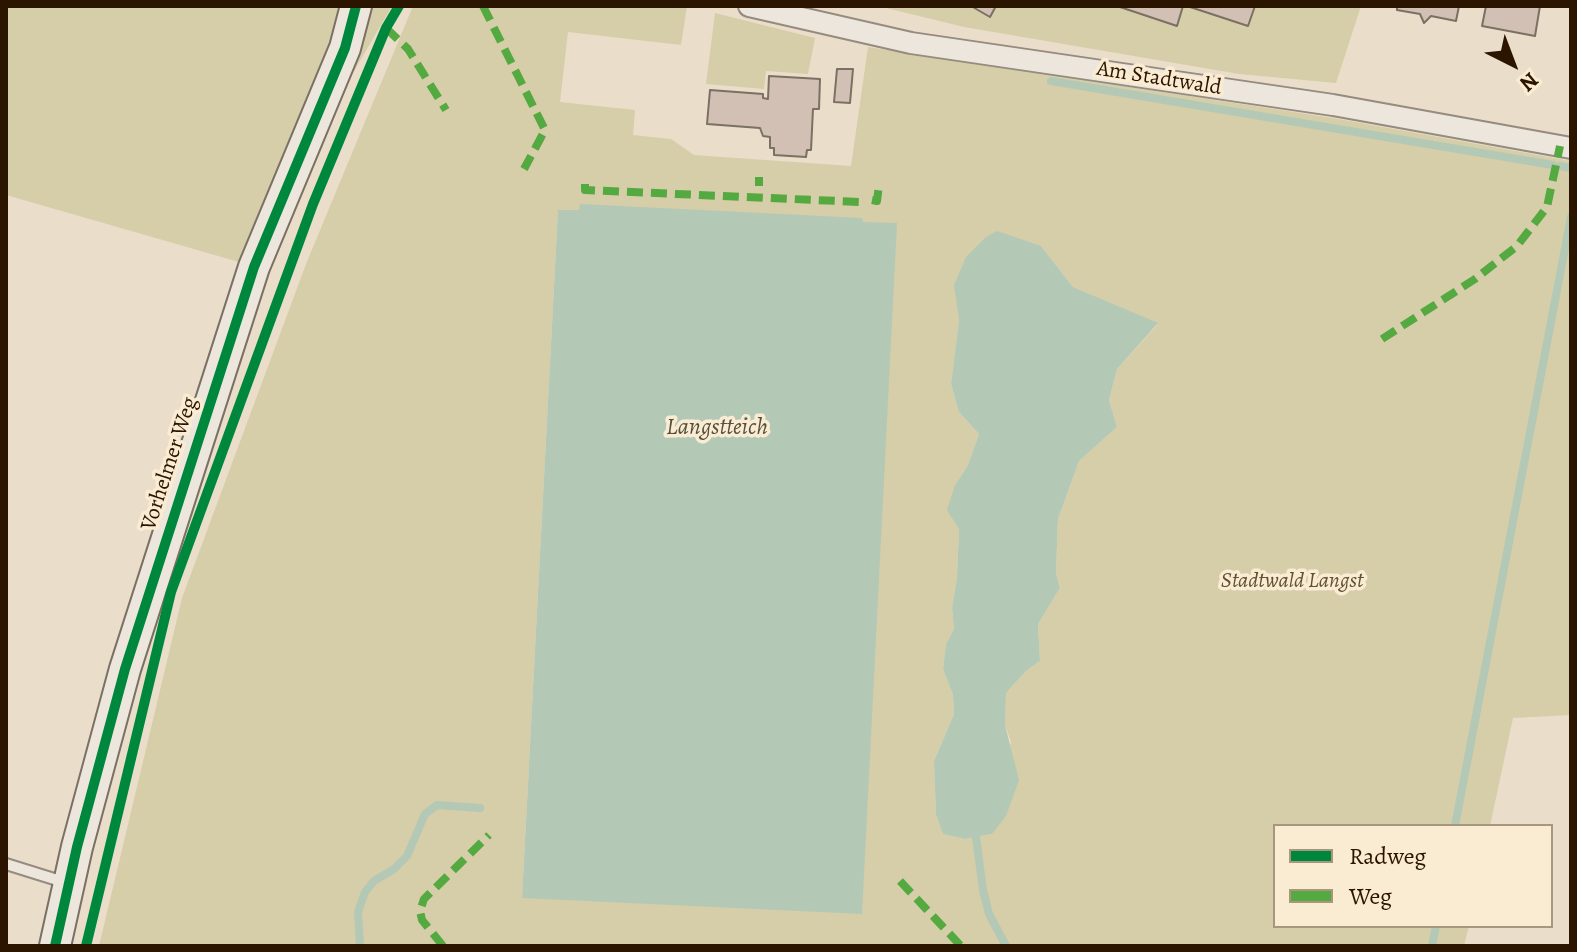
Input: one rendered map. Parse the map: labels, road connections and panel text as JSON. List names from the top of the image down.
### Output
{
  "streets": {
    "street": ["Am Stadtwald", "Vorhelmer Weg"]
  },
  "water": ["Langstteich"],
  "parks": ["Stadtwald Langst"],
  "legend": ["Radweg", "Weg"],
  "north": "bottom right"
}
